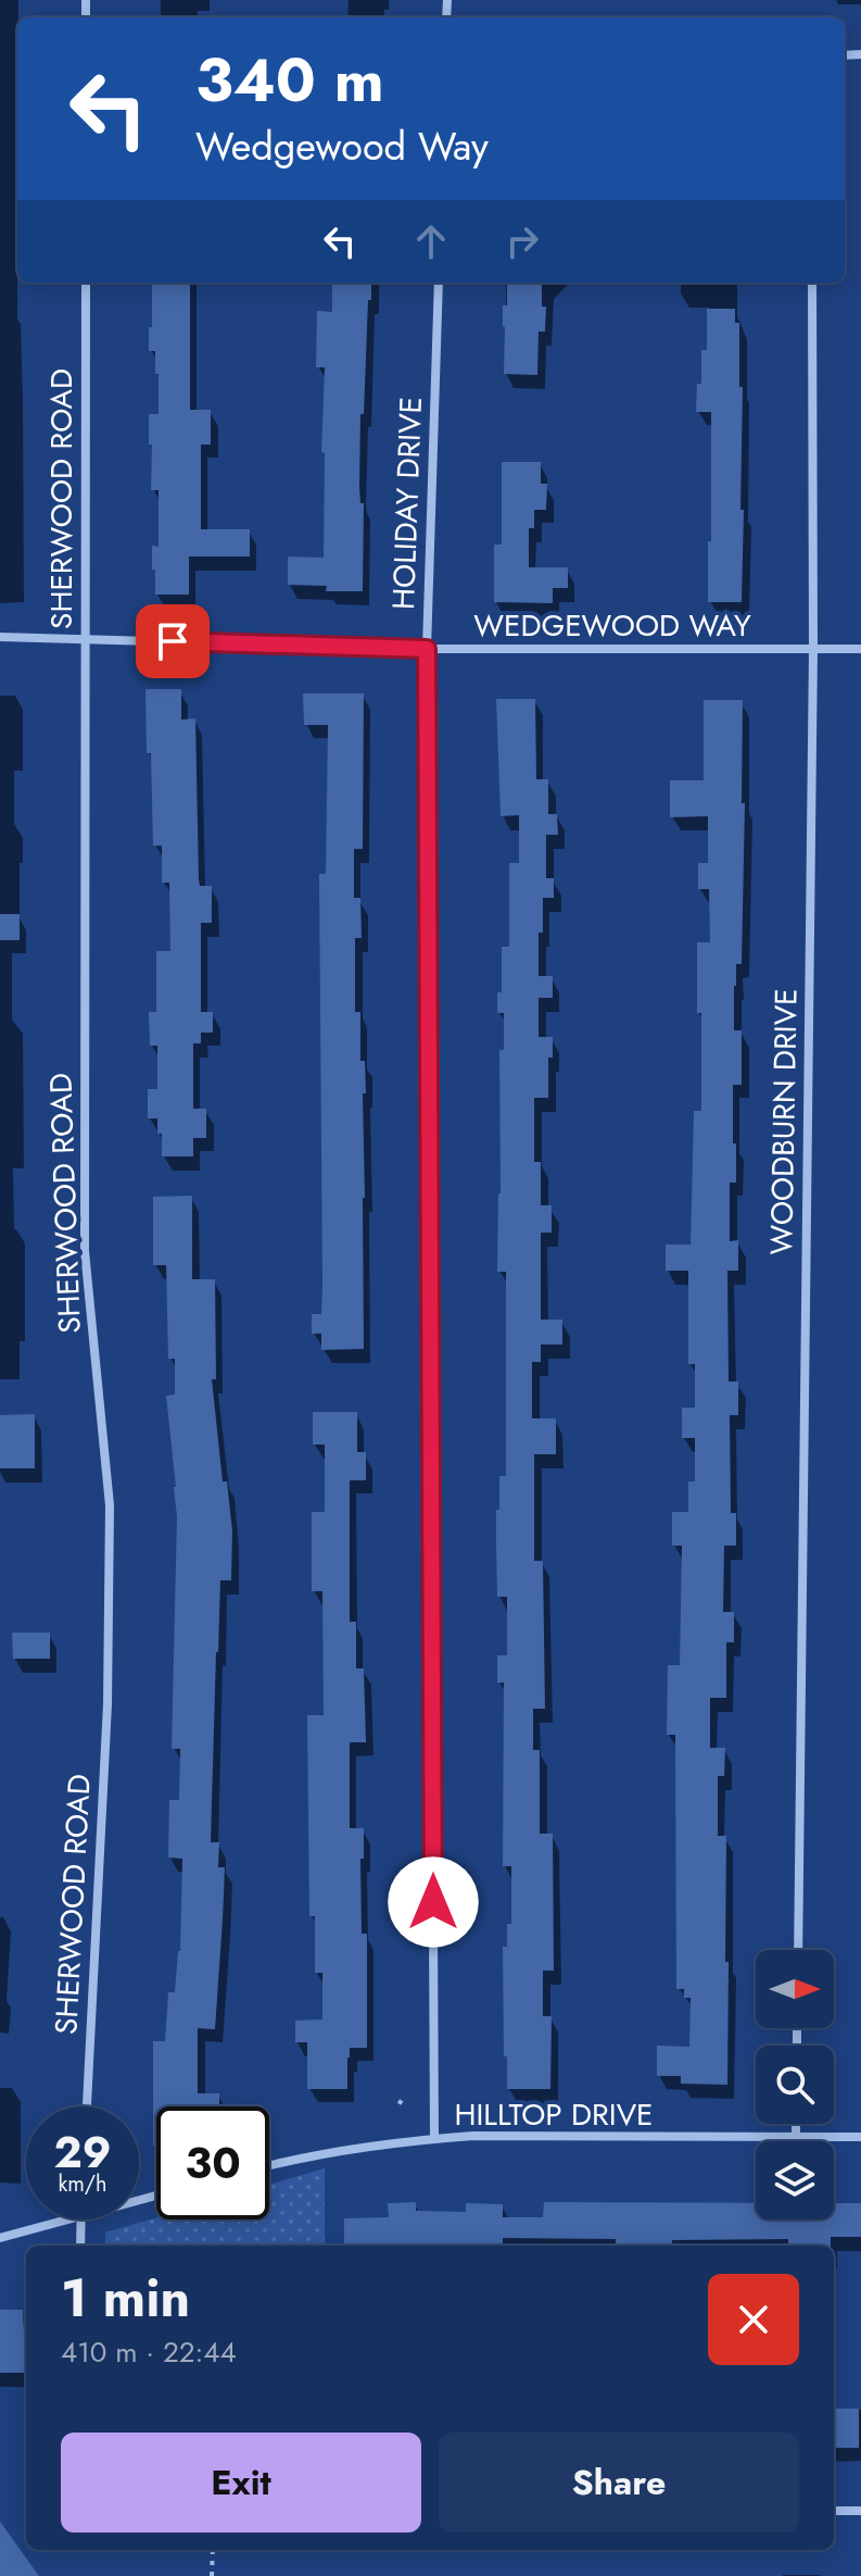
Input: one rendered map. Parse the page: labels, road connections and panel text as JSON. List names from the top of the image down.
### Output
{
  "streets": {
    "street": [
      "SHERWOOD ROAD",
      "HOLIDAY DRIVE",
      "WEDGEWOOD WAY",
      "WOODBURN DRIVE",
      "HILLTOP DRIVE"
    ]
  },
  "crossings": [
    ["SHERWOOD ROAD", "WEDGEWOOD WAY"],
    ["HOLIDAY DRIVE", "WEDGEWOOD WAY"],
    ["HOLIDAY DRIVE", "HILLTOP DRIVE"],
    ["WEDGEWOOD WAY", "WOODBURN DRIVE"]
  ],
  "north": "right",
  "page": {
    "turn": ["340 m", "Wedgewood Way"],
    "speed": "29 km/h",
    "limit": "30",
    "heading": ["1 min", "410 m · 22:44"],
    "buttons": ["Exit", "Share"]
  }
}
